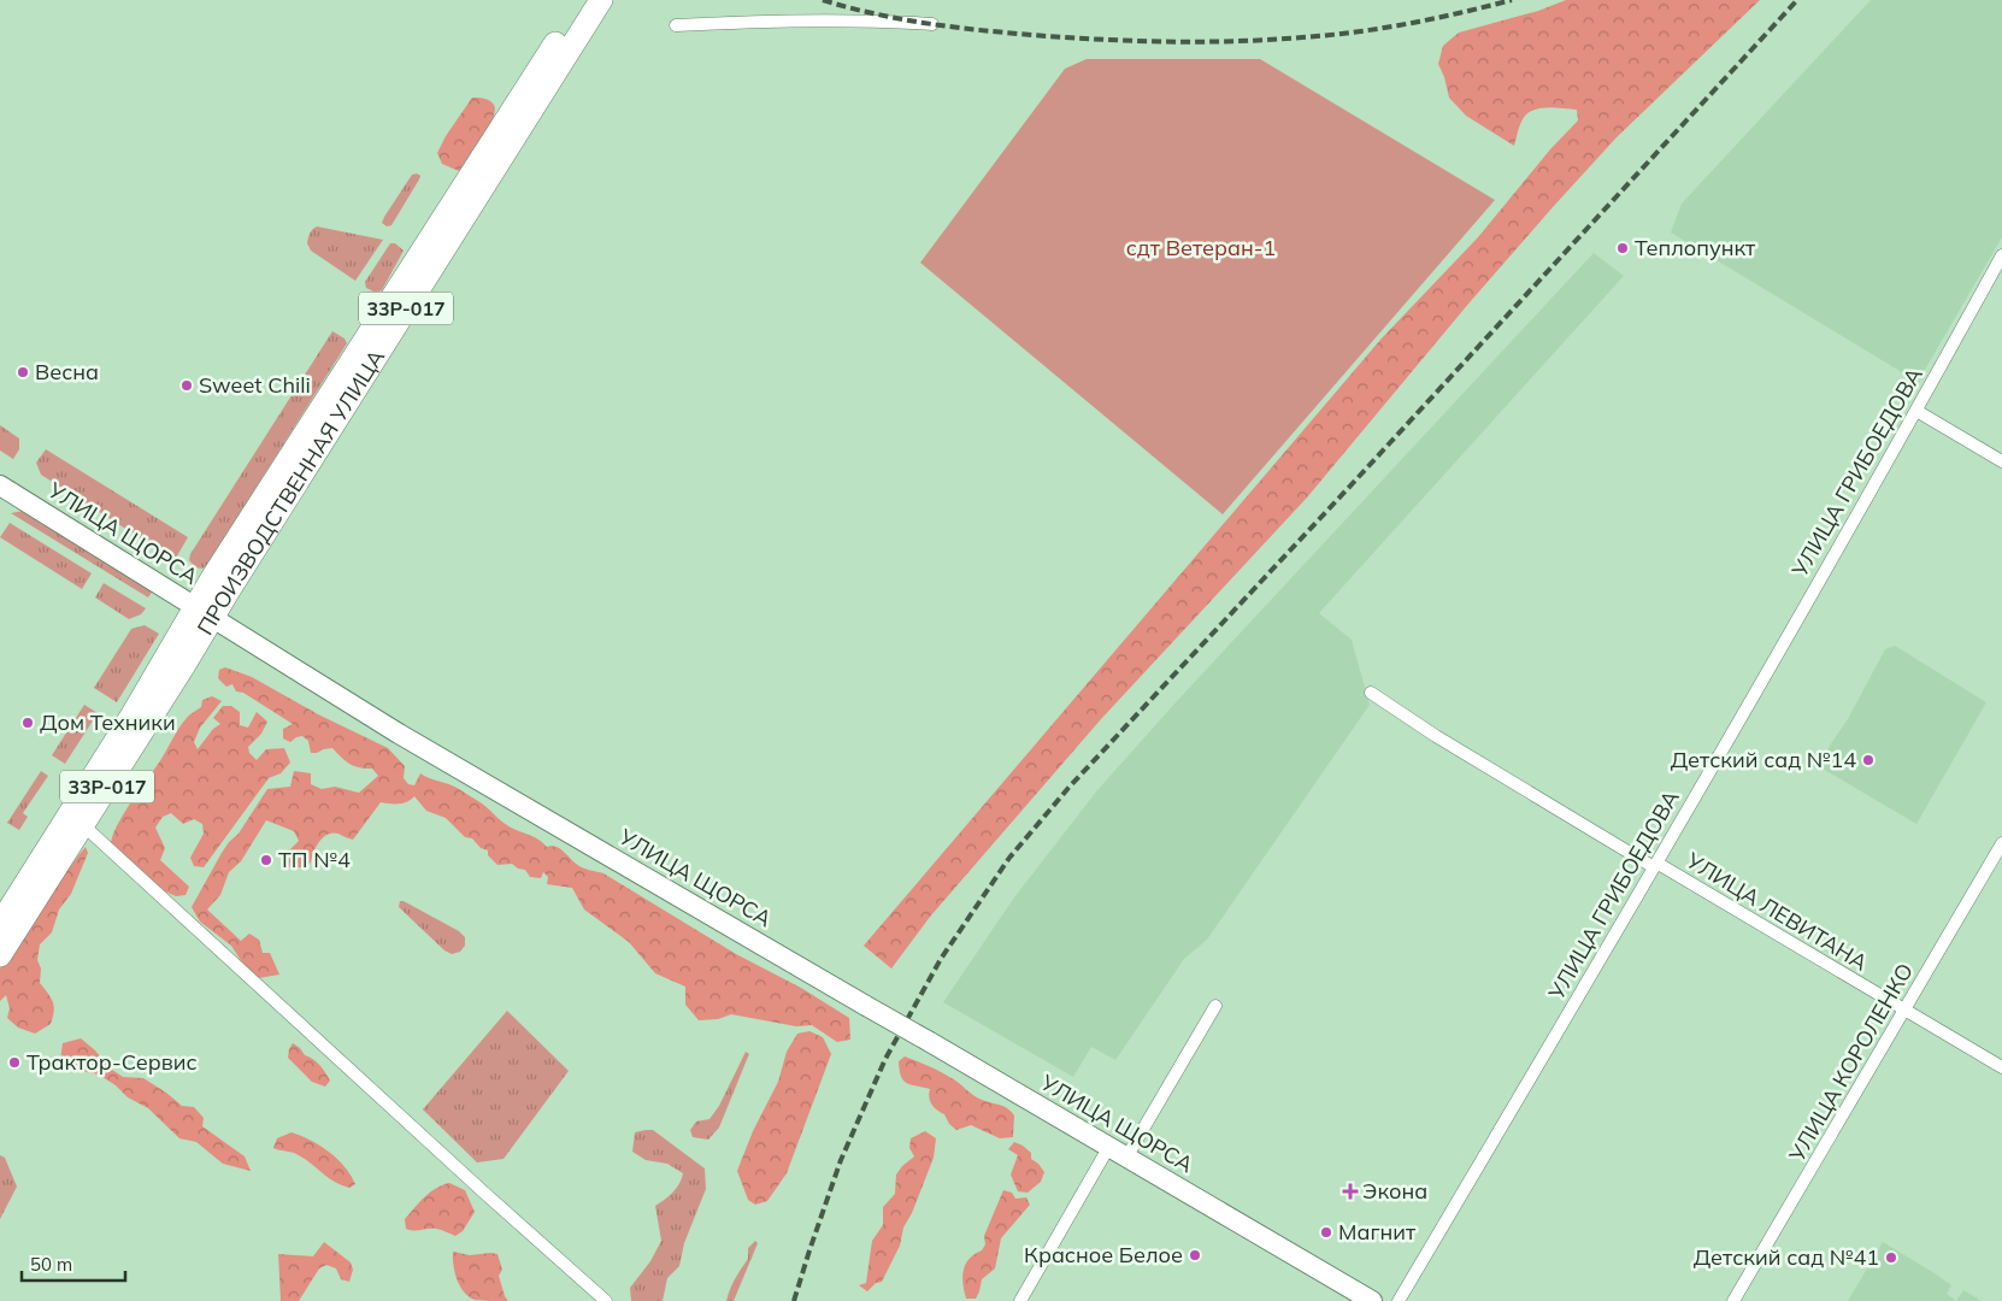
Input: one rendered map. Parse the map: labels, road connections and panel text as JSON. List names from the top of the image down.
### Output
{
  "streets": {
    "highway": ["33Р-017", "ПРОИЗВОДСТВЕННАЯ УЛИЦА"],
    "main road": ["УЛИЦА ЩОРСА"],
    "street": ["УЛИЦА ГРИБОЕДОВА", "УЛИЦА ЛЕВИТАНА", "УЛИЦА КОРОЛЕНКО"]
  },
  "crossings": [
    ["УЛИЦА ГРИБОЕДОВА", "УЛИЦА ЛЕВИТАНА"],
    ["ПРОИЗВОДСТВЕННАЯ УЛИЦА", "УЛИЦА ЩОРСА"],
    ["УЛИЦА ЛЕВИТАНА", "УЛИЦА КОРОЛЕНКО"]
  ],
  "parks": ["сдт Ветеран-1"],
  "places": {
    "other": [
      "Теплопункт",
      "Весна",
      "Sweet Chili",
      "Дом Техники",
      "Детский сад №14",
      "ТП №4",
      "Трактор-Сервис",
      "Магнит",
      "Красное Белое",
      "Детский сад №41"
    ],
    "health": ["Экона"]
  },
  "scale_bar": "50 m"
}
